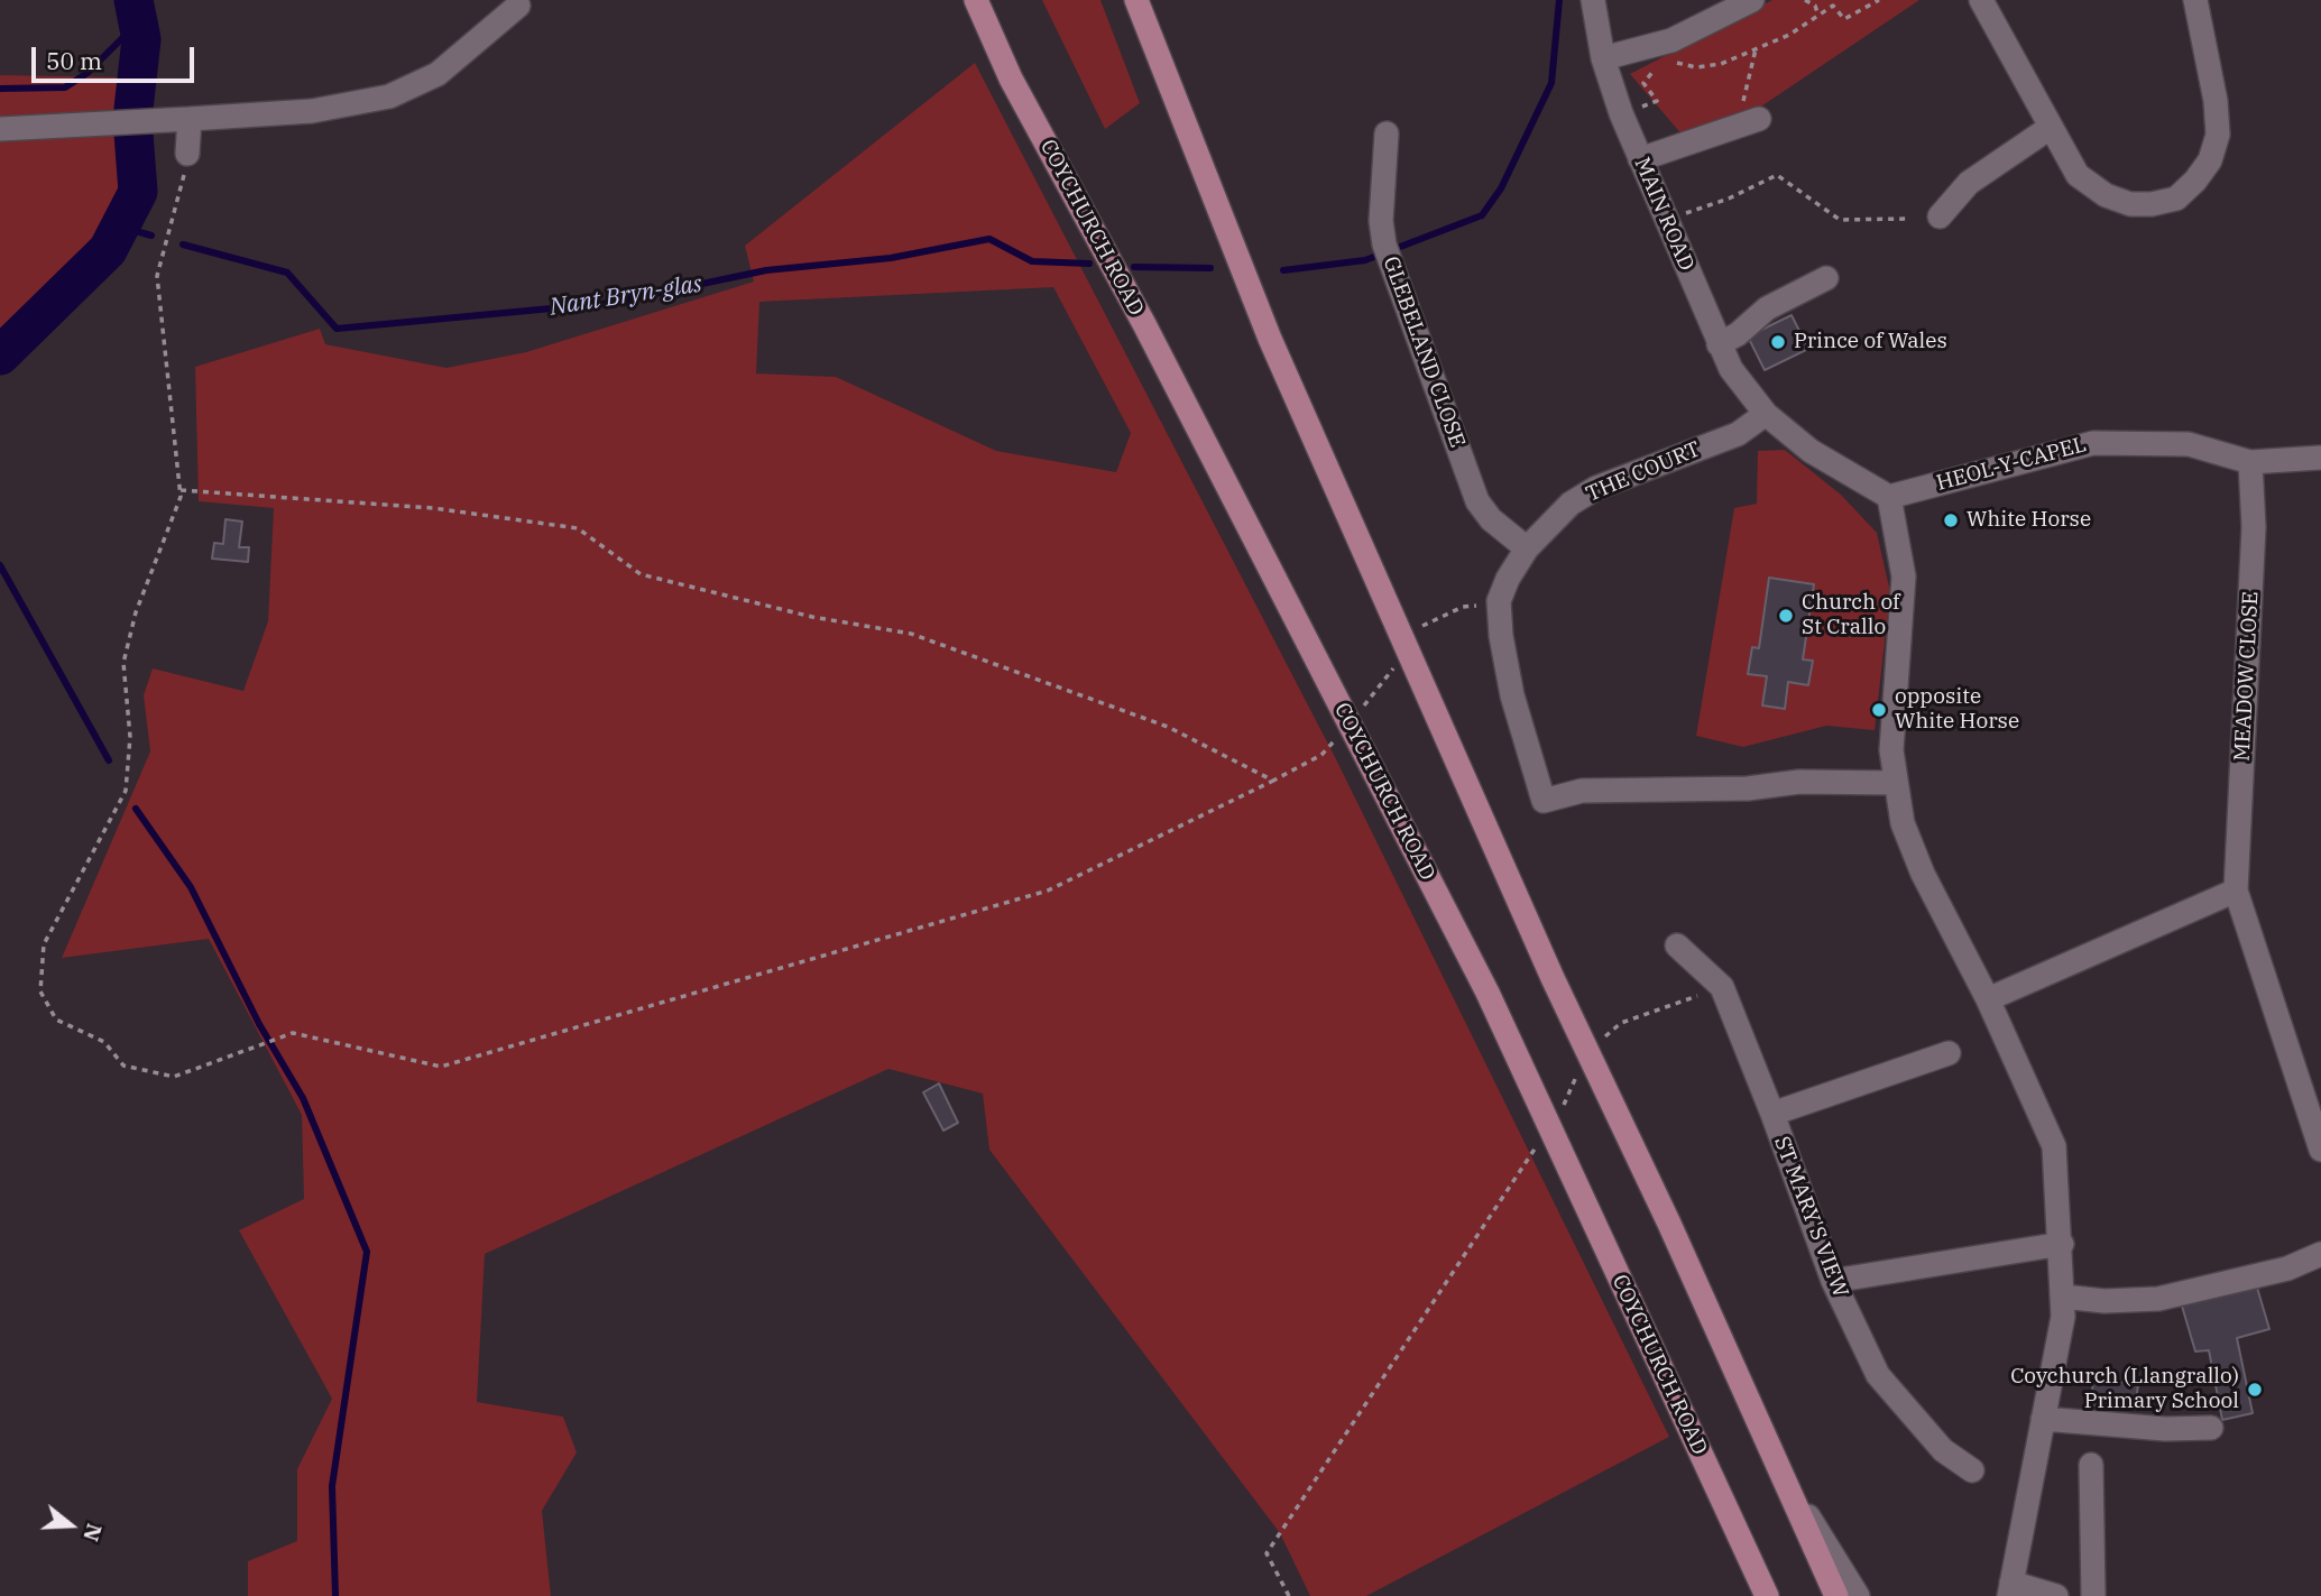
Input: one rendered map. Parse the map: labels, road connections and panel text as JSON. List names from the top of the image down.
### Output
{
  "streets": {
    "main road": ["COYCHURCH ROAD"],
    "street": [
      "MAIN ROAD",
      "GLEBELAND CLOSE",
      "HEOL-Y-CAPEL",
      "THE COURT",
      "MEADOW CLOSE",
      "ST MARY'S VIEW"
    ]
  },
  "crossings": [
    ["MAIN ROAD", "THE COURT"],
    ["GLEBELAND CLOSE", "THE COURT"],
    ["HEOL-Y-CAPEL", "MEADOW CLOSE"]
  ],
  "water": ["Nant Bryn-glas"],
  "places": [
    "Prince of Wales",
    "White Horse",
    "Church of St Crallo",
    "opposite White Horse",
    "Coychurch (Llangrallo) Primary School"
  ],
  "scale_bar": "50 m",
  "north": "right"
}
